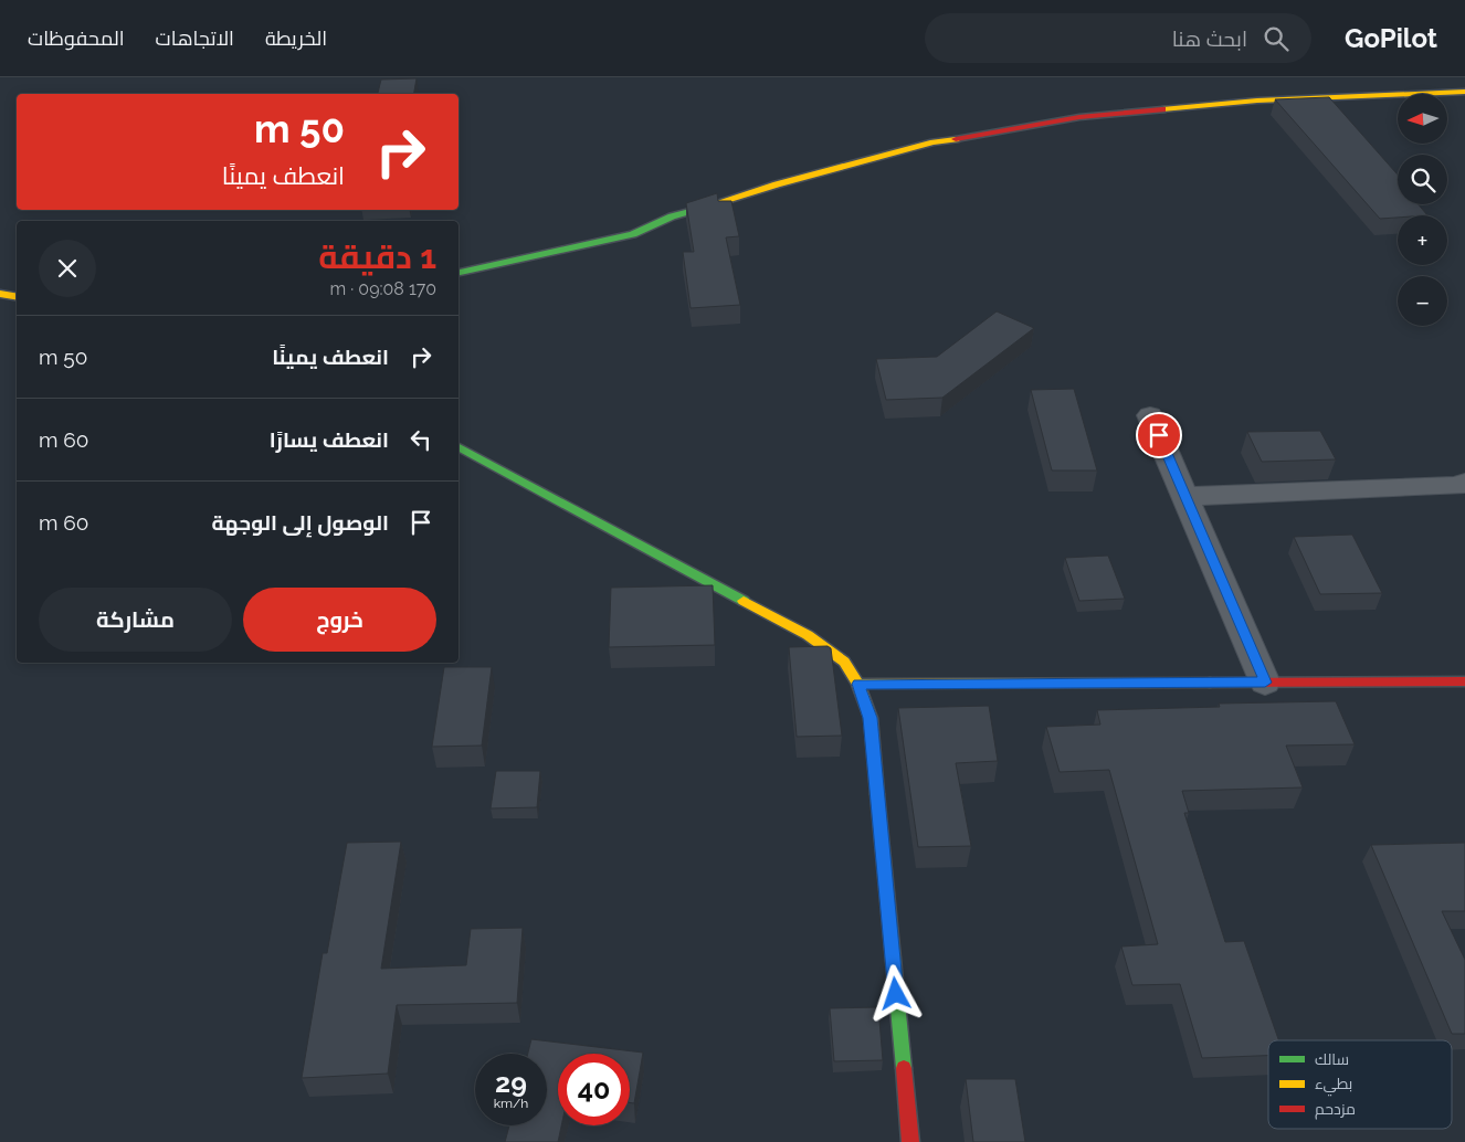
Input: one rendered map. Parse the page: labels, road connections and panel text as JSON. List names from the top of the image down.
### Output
{
  "legend": ["سالك", "بطيء", "مزدحم"],
  "north": "left",
  "page": {
    "header": "GoPilot",
    "search": "ابحث هنا",
    "nav": ["الخريطة", "الاتجاهات", "المحفوظات"],
    "map_buttons": ["+", "−"],
    "turn": ["50 m", "انعطف يمينًا"],
    "heading": ["1 دقيقة", "170 m · 09:08"],
    "list": [
      {
        "name": "انعطف يمينًا",
        "value": "50 m"
      },
      {
        "name": "انعطف يسارًا",
        "value": "60 m"
      },
      {
        "name": "الوصول إلى الوجهة",
        "value": "60 m"
      }
    ],
    "buttons": ["خروج", "مشاركة"],
    "speed": "29 km/h",
    "limit": "40"
  }
}
